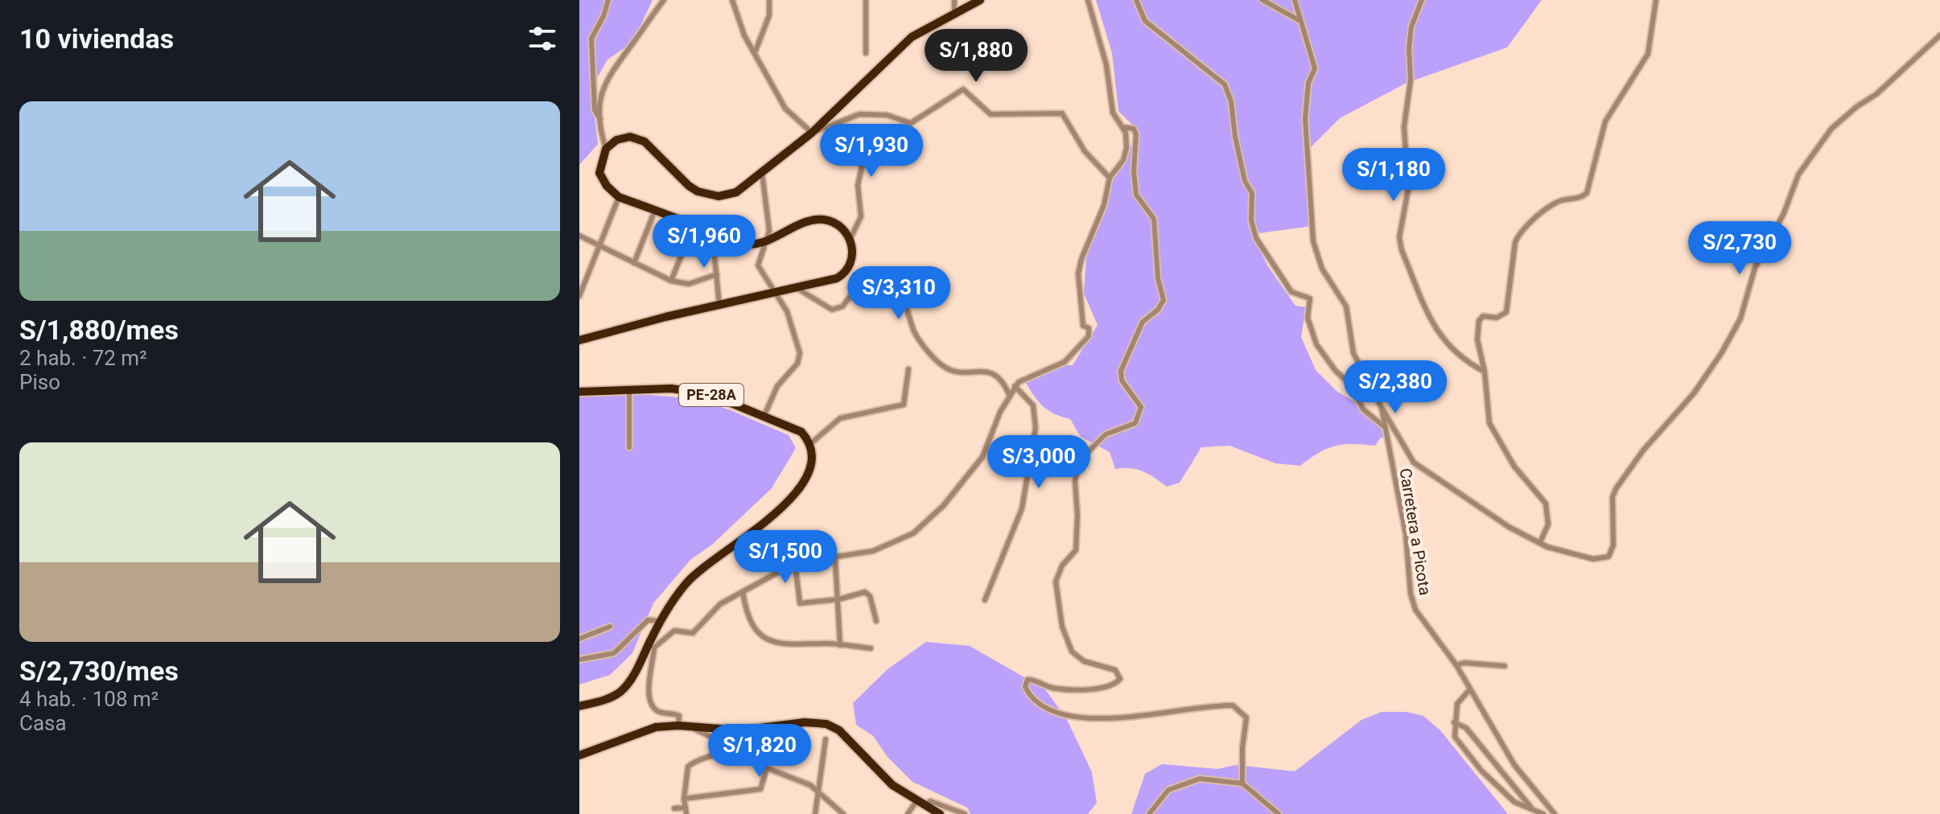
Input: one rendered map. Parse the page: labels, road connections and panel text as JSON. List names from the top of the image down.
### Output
{
  "streets": {
    "highway": ["PE-28A"],
    "street": ["Carretera a Picota"]
  },
  "page": {
    "heading": "10 viviendas",
    "price": [
      "S/1,880",
      "S/1,930",
      "S/1,180",
      "S/1,960",
      "S/2,730",
      "S/3,310",
      "S/2,380",
      "S/3,000",
      "S/1,500",
      "S/1,820"
    ],
    "list": [
      {
        "name": "S/1,880/mes",
        "note": "2 hab. · 72 m² · Piso"
      },
      {
        "name": "S/2,730/mes",
        "note": "4 hab. · 108 m² · Casa"
      }
    ]
  }
}
